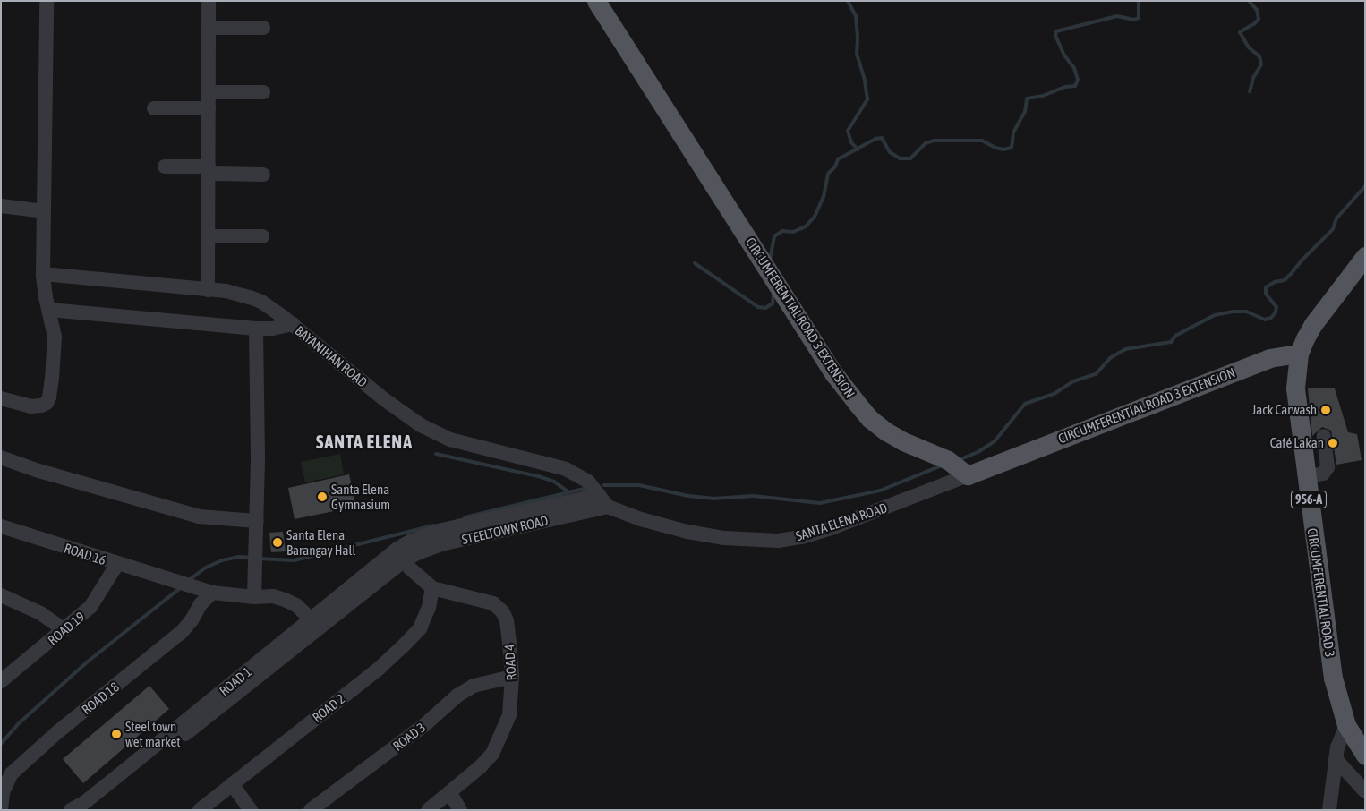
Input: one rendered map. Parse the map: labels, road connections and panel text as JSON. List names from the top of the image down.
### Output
{
  "streets": {
    "main road": ["CIRCUMFERENTIAL ROAD 3 EXTENSION", "956-A", "CIRCUMFERENTIAL ROAD 3"],
    "street": [
      "BAYANIHAN ROAD",
      "SANTA ELENA ROAD",
      "STEELTOWN ROAD",
      "ROAD 16",
      "ROAD 19",
      "ROAD 4",
      "ROAD 1",
      "ROAD 18",
      "ROAD 2",
      "ROAD 3"
    ]
  },
  "crossings": [
    ["CIRCUMFERENTIAL ROAD 3 EXTENSION", "SANTA ELENA ROAD"],
    ["CIRCUMFERENTIAL ROAD 3 EXTENSION", "CIRCUMFERENTIAL ROAD 3"],
    ["BAYANIHAN ROAD", "SANTA ELENA ROAD"],
    ["BAYANIHAN ROAD", "STEELTOWN ROAD"],
    ["SANTA ELENA ROAD", "STEELTOWN ROAD"],
    ["STEELTOWN ROAD", "ROAD 4"],
    ["STEELTOWN ROAD", "ROAD 1"],
    ["ROAD 16", "ROAD 19"],
    ["ROAD 16", "ROAD 1"],
    ["ROAD 16", "ROAD 18"],
    ["ROAD 4", "ROAD 1"],
    ["ROAD 4", "ROAD 2"],
    ["ROAD 4", "ROAD 3"]
  ],
  "districts": ["SANTA ELENA"],
  "places": [
    "Jack Carwash",
    "Café Lakan",
    "Santa Elena Gymnasium",
    "Santa Elena Barangay Hall",
    "Steel town wet market"
  ]
}
